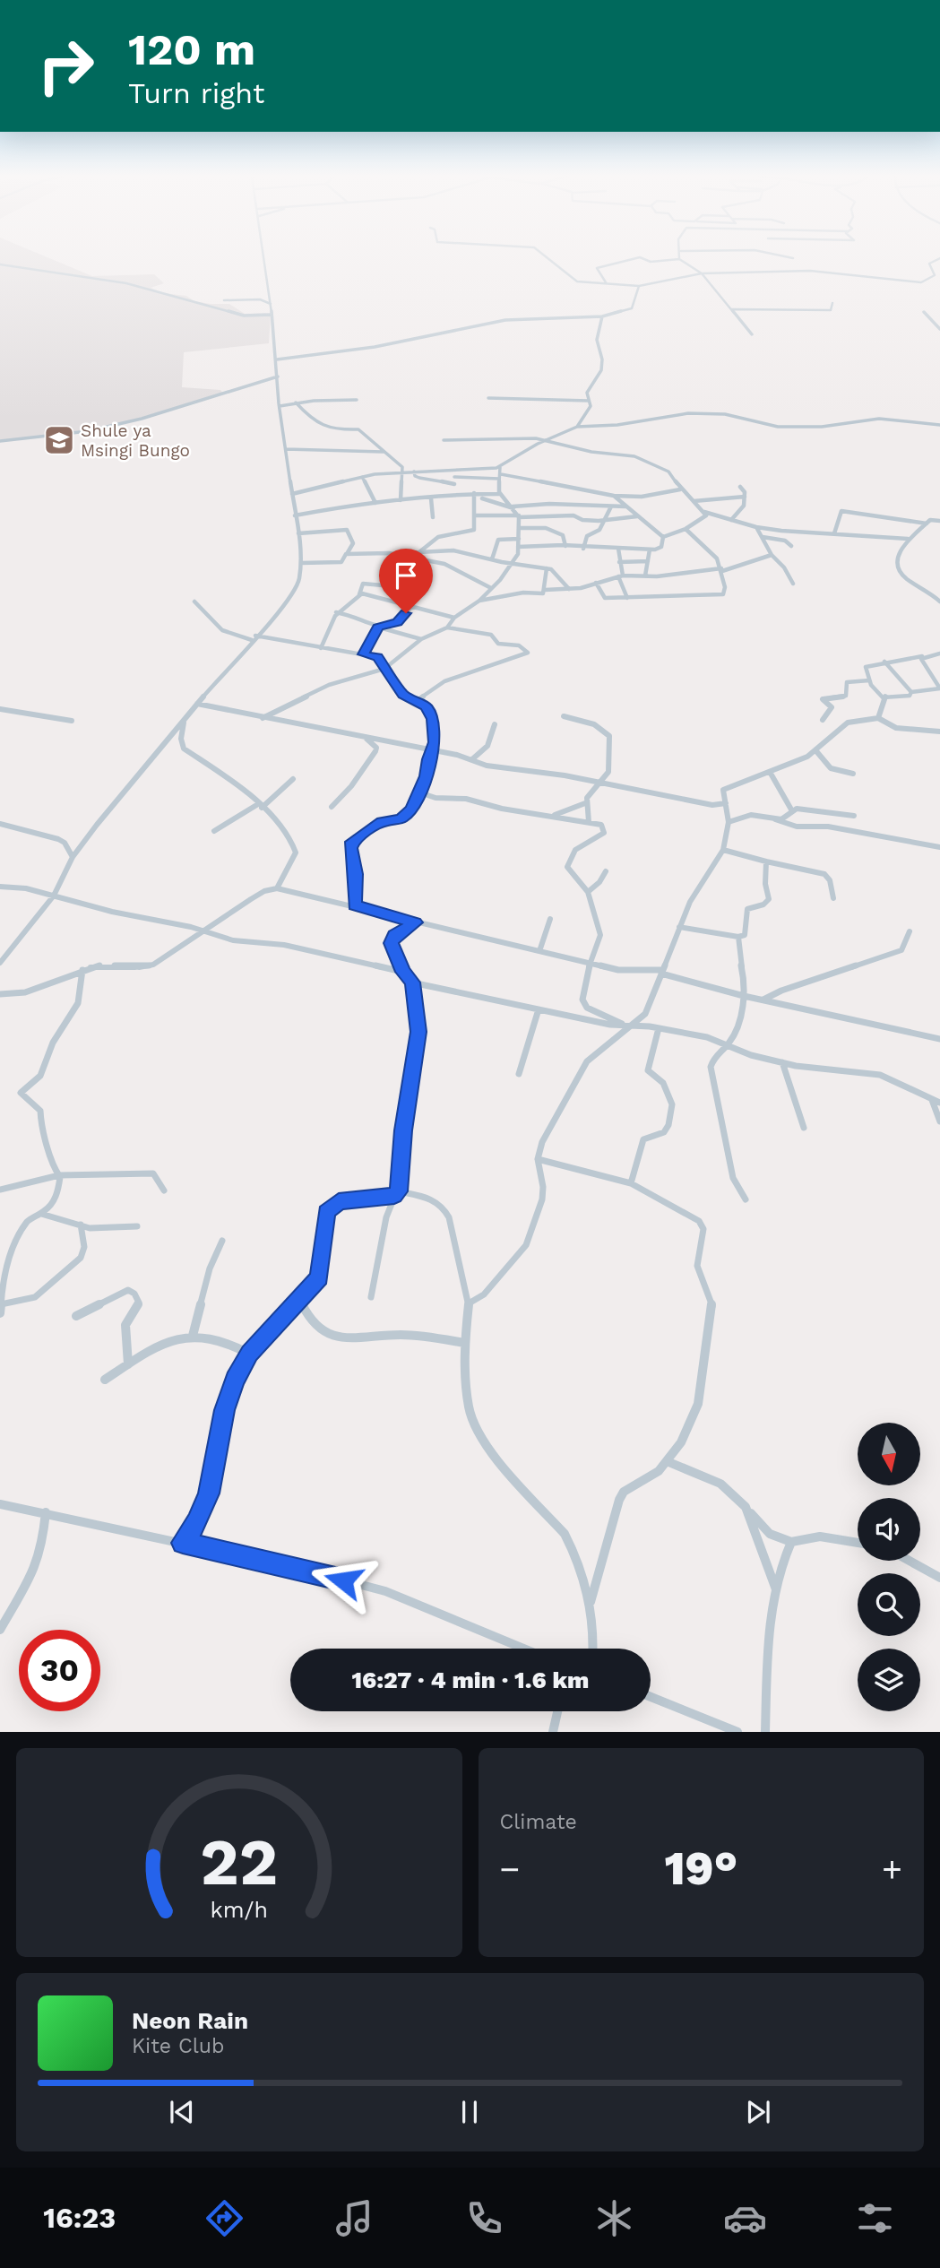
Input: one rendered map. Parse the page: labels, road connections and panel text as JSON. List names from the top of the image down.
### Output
{
  "places": {
    "school or university": ["Shule ya Msingi Bungo"]
  },
  "north": "bottom",
  "page": {
    "turn": ["120 m", "Turn right"],
    "limit": "30",
    "trip": "16:27 · 4 min · 1.6 km",
    "tile": "Climate",
    "heat": ["−", "19°", "+"],
    "song": ["Neon Rain", "Kite Club"],
    "tabs": "16:23",
    "gauge": ["22", "km/h"]
  }
}
